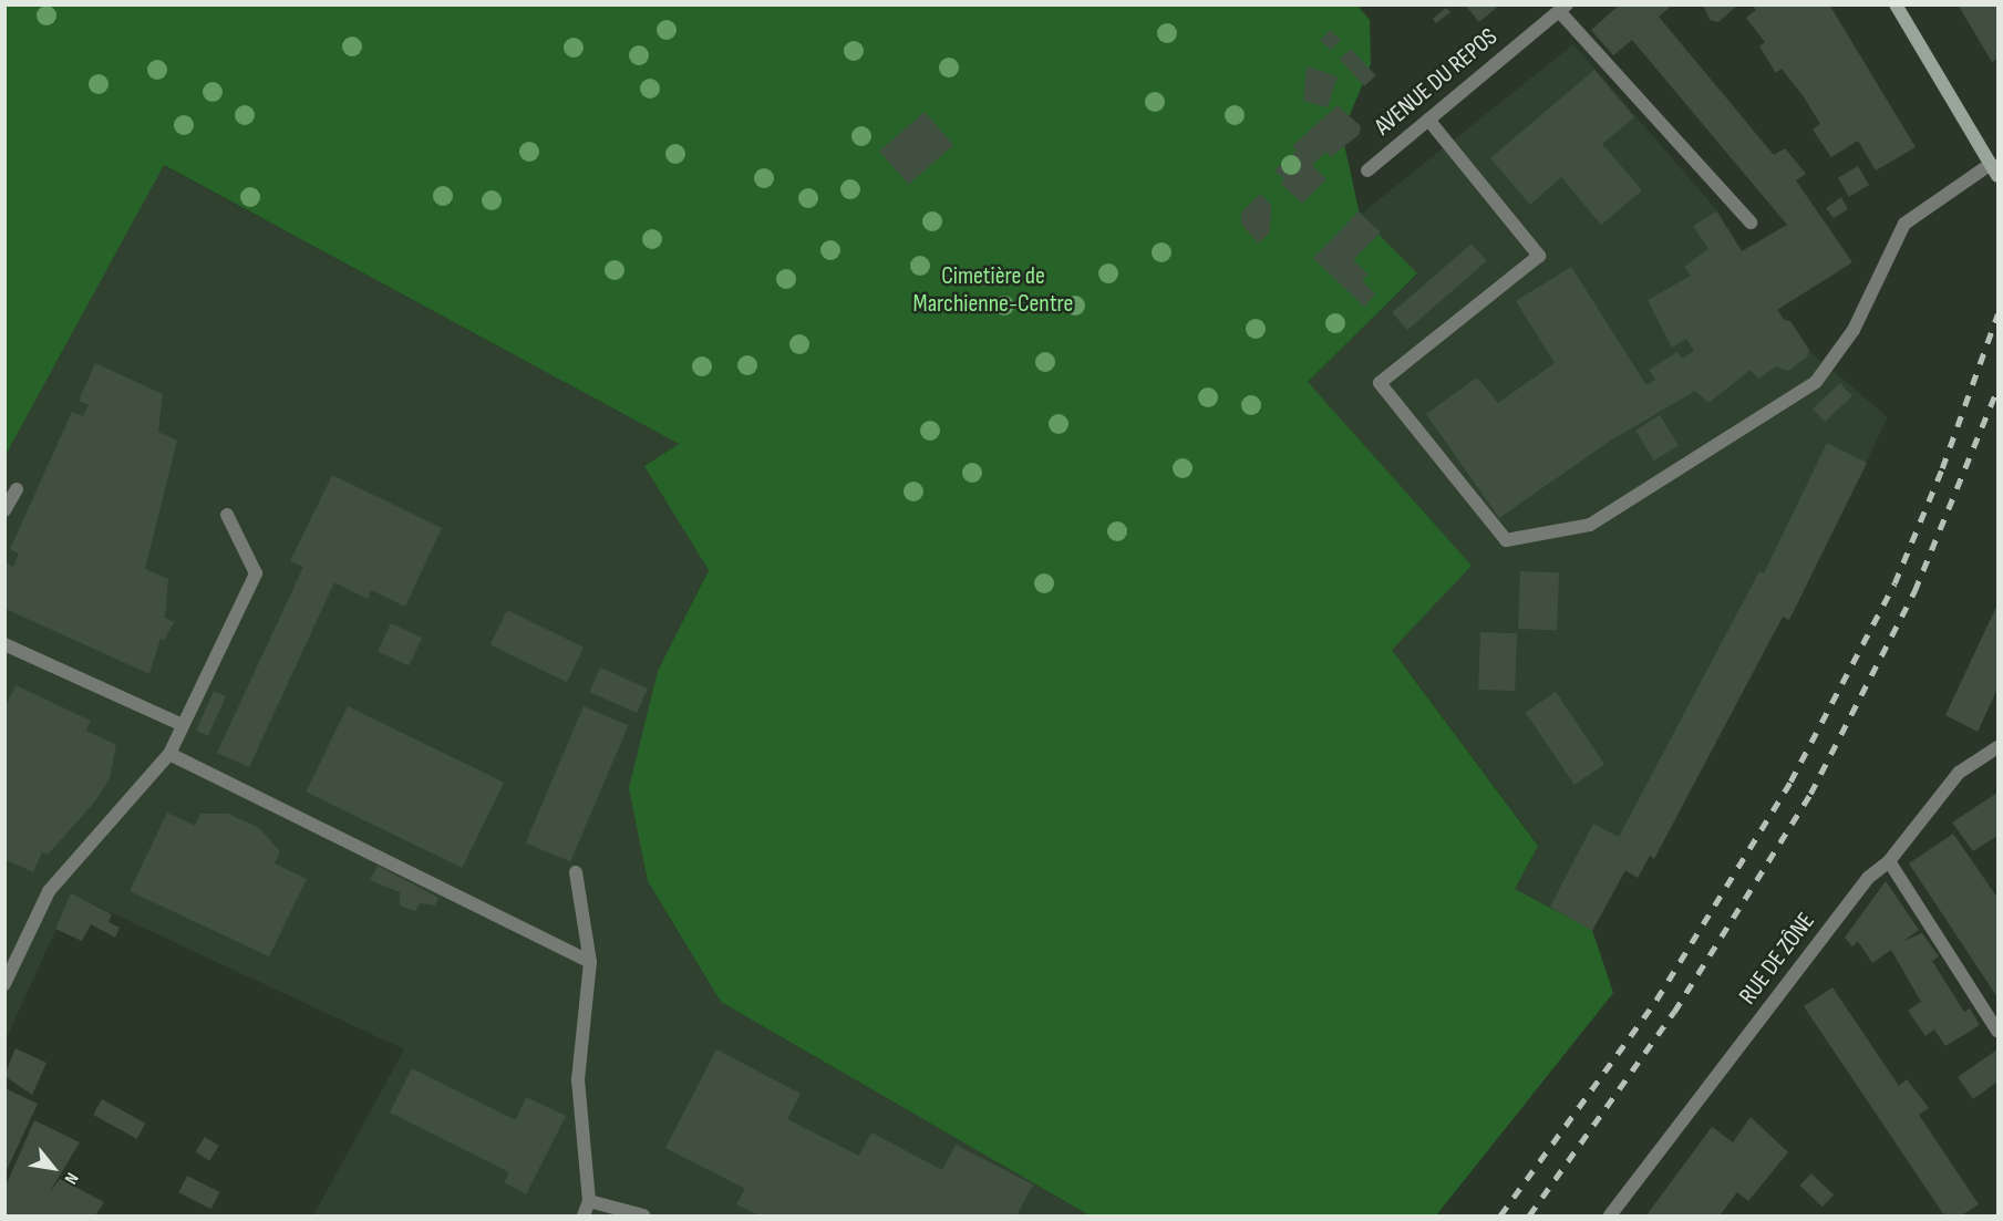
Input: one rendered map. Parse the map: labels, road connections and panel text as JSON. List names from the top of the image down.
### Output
{
  "streets": {
    "street": ["AVENUE DU REPOS", "RUE DE ZÔNE"]
  },
  "parks": ["Cimetière de Marchienne-Centre"],
  "north": "bottom right"
}
